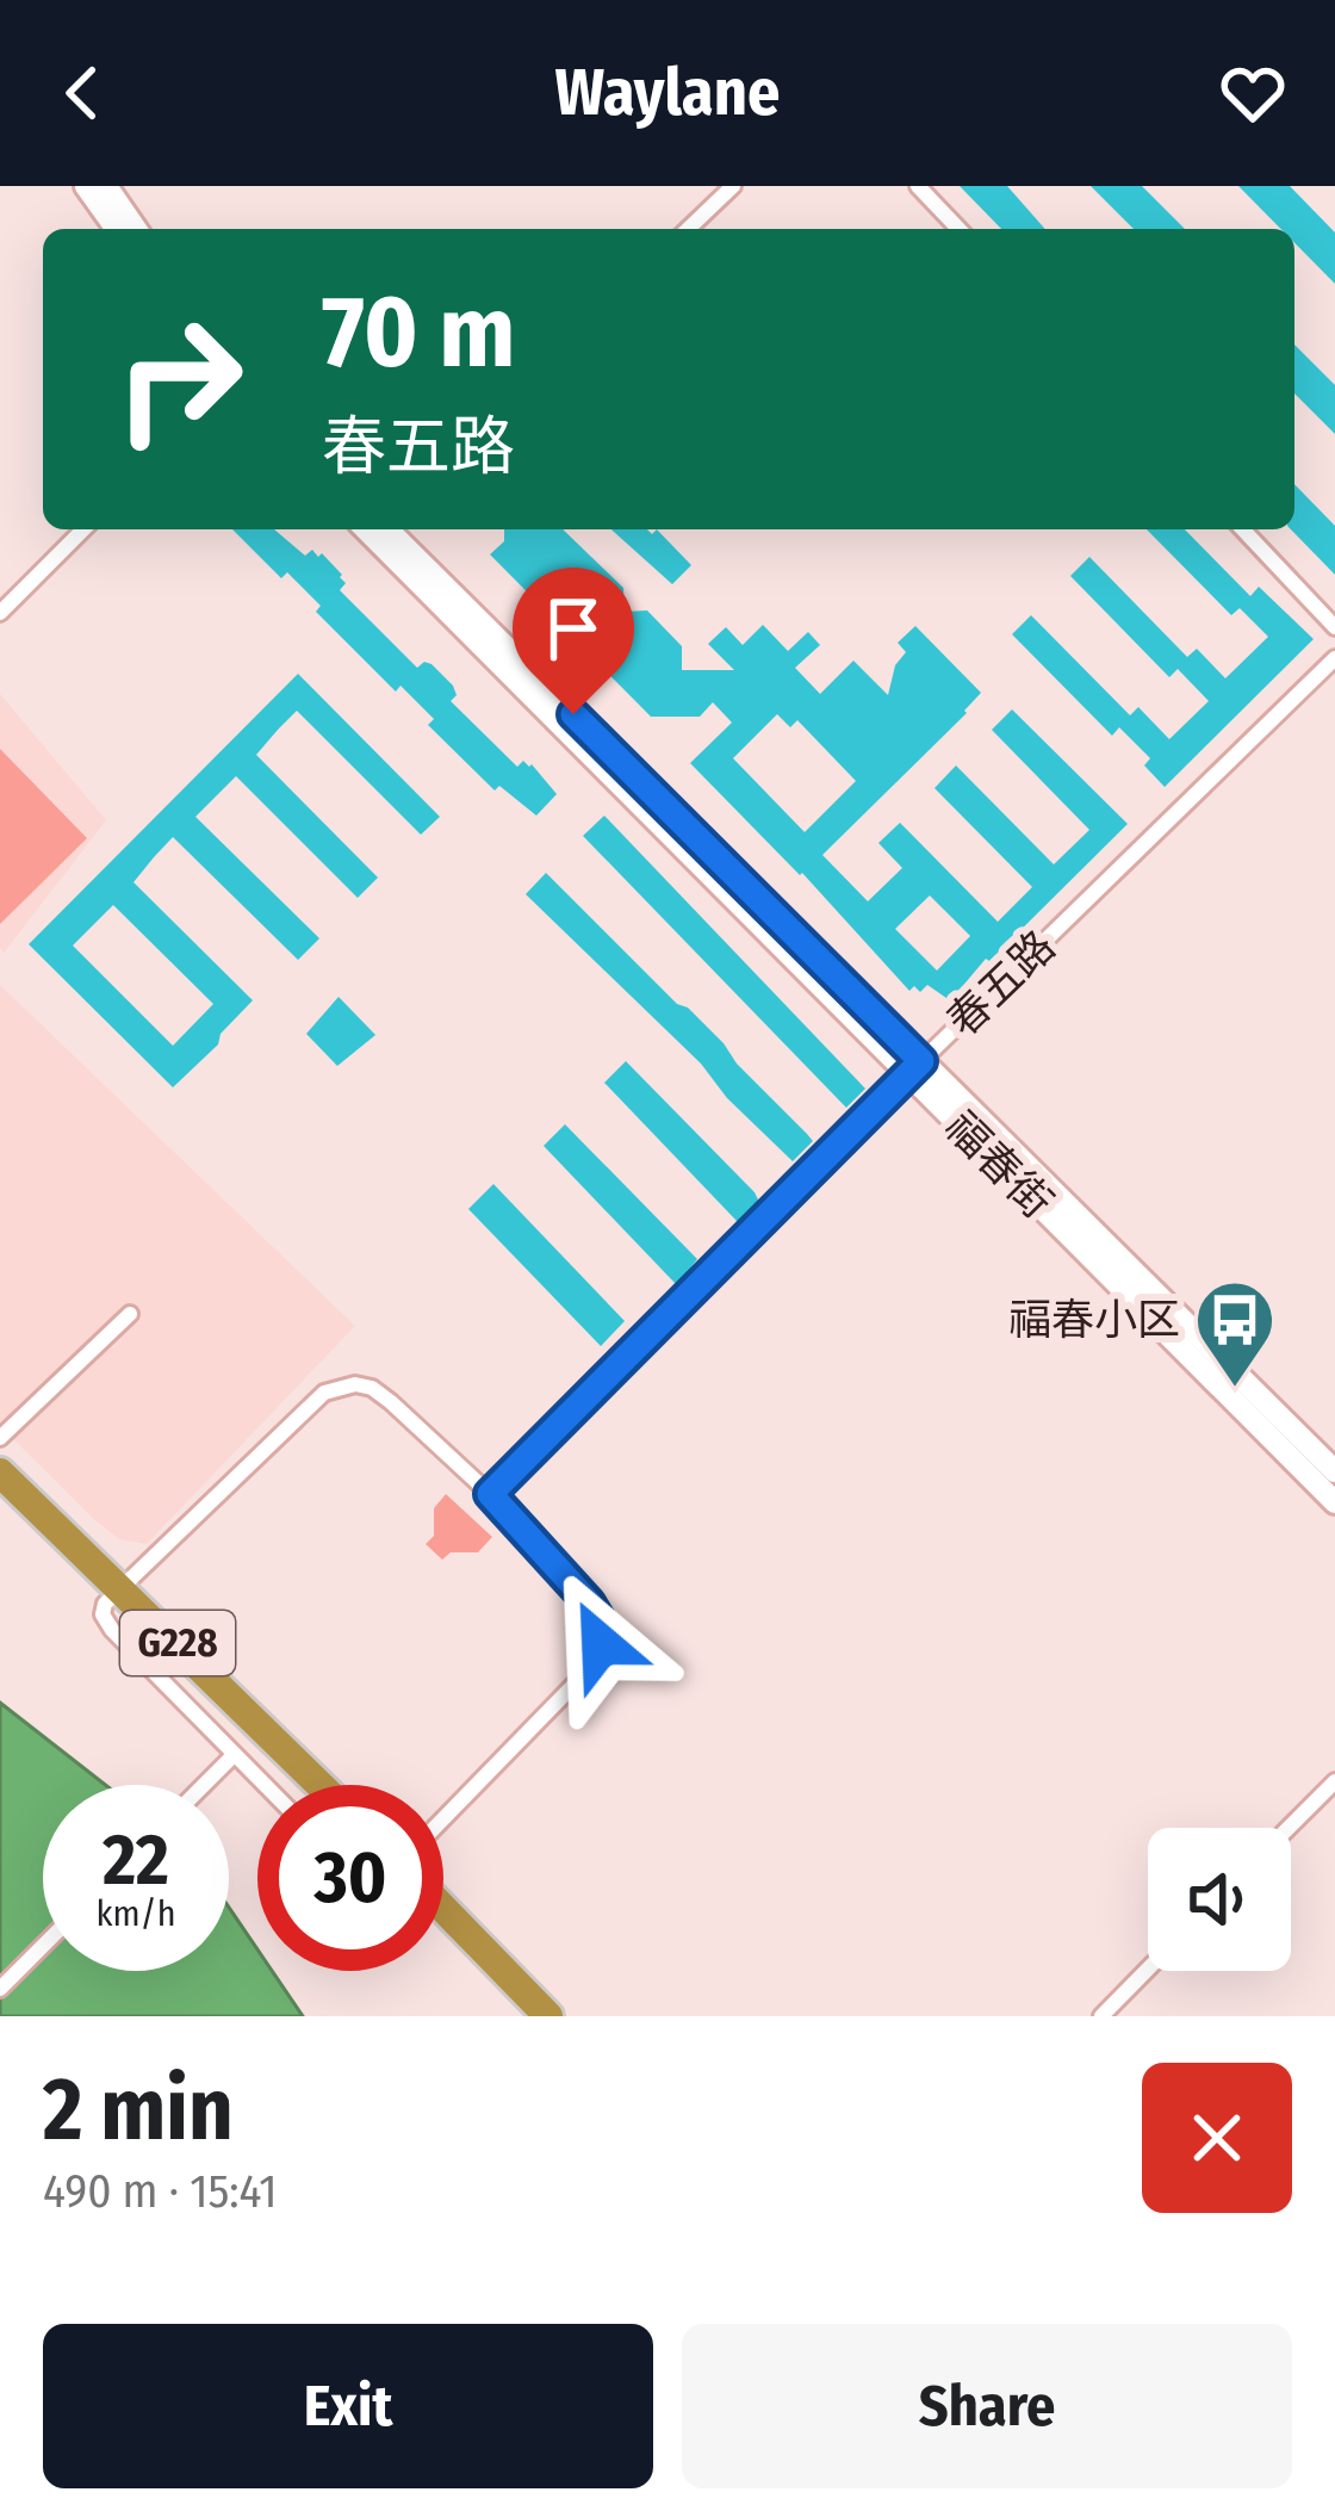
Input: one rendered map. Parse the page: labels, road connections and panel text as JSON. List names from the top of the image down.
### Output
{
  "streets": {
    "highway": ["G228"],
    "main road": ["福春街"],
    "street": ["春五路"]
  },
  "crossings": [
    ["春五路", "福春街"]
  ],
  "places": {
    "bus stop": ["福春小区"]
  },
  "page": {
    "header": "Waylane",
    "turn": ["70 m", "春五路"],
    "speed": "22 km/h",
    "limit": "30",
    "heading": ["2 min", "490 m · 15:41"],
    "buttons": ["Exit", "Share"]
  }
}
